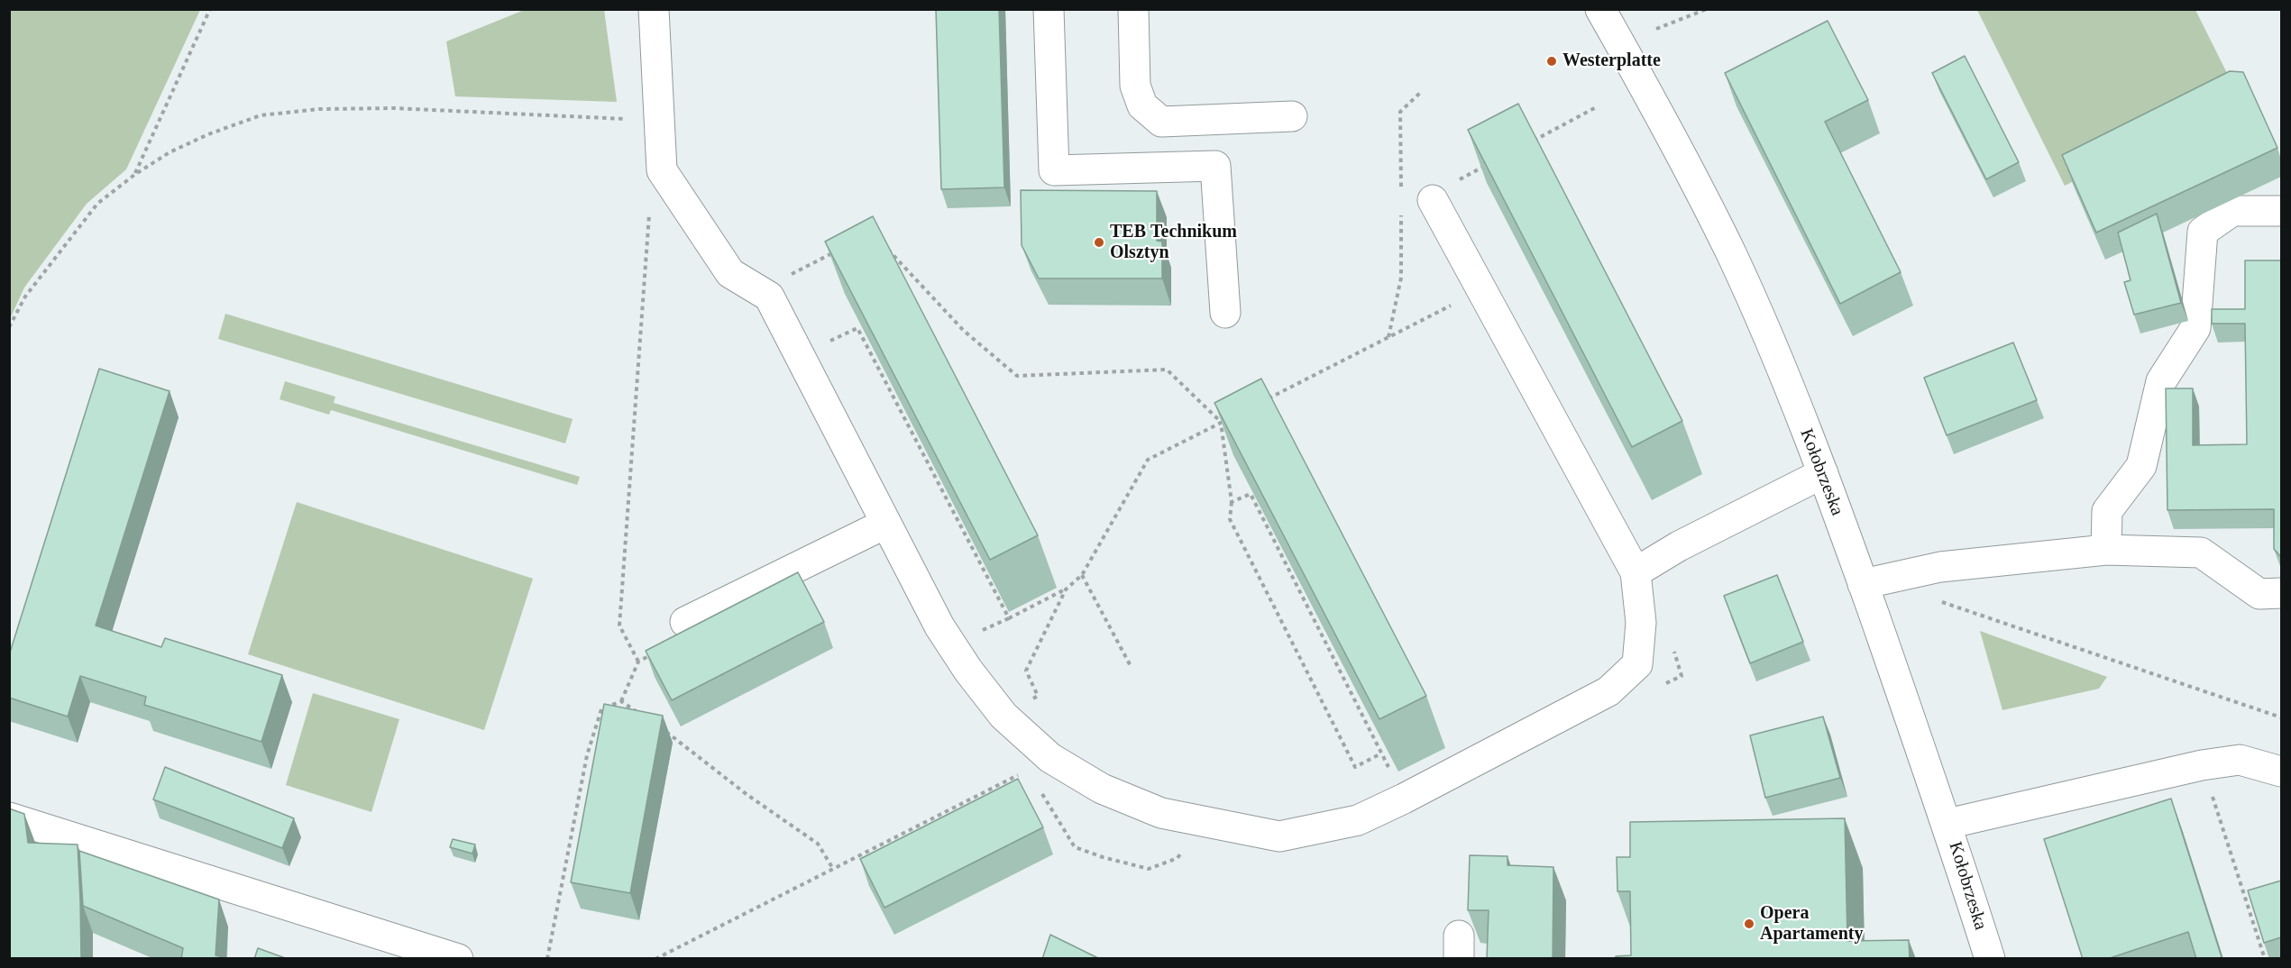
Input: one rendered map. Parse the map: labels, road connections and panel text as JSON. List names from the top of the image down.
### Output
{
  "streets": {
    "street": ["Kołobrzeska"]
  },
  "places": ["Westerplatte", "TEB Technikum Olsztyn", "Opera Apartamenty"]
}
